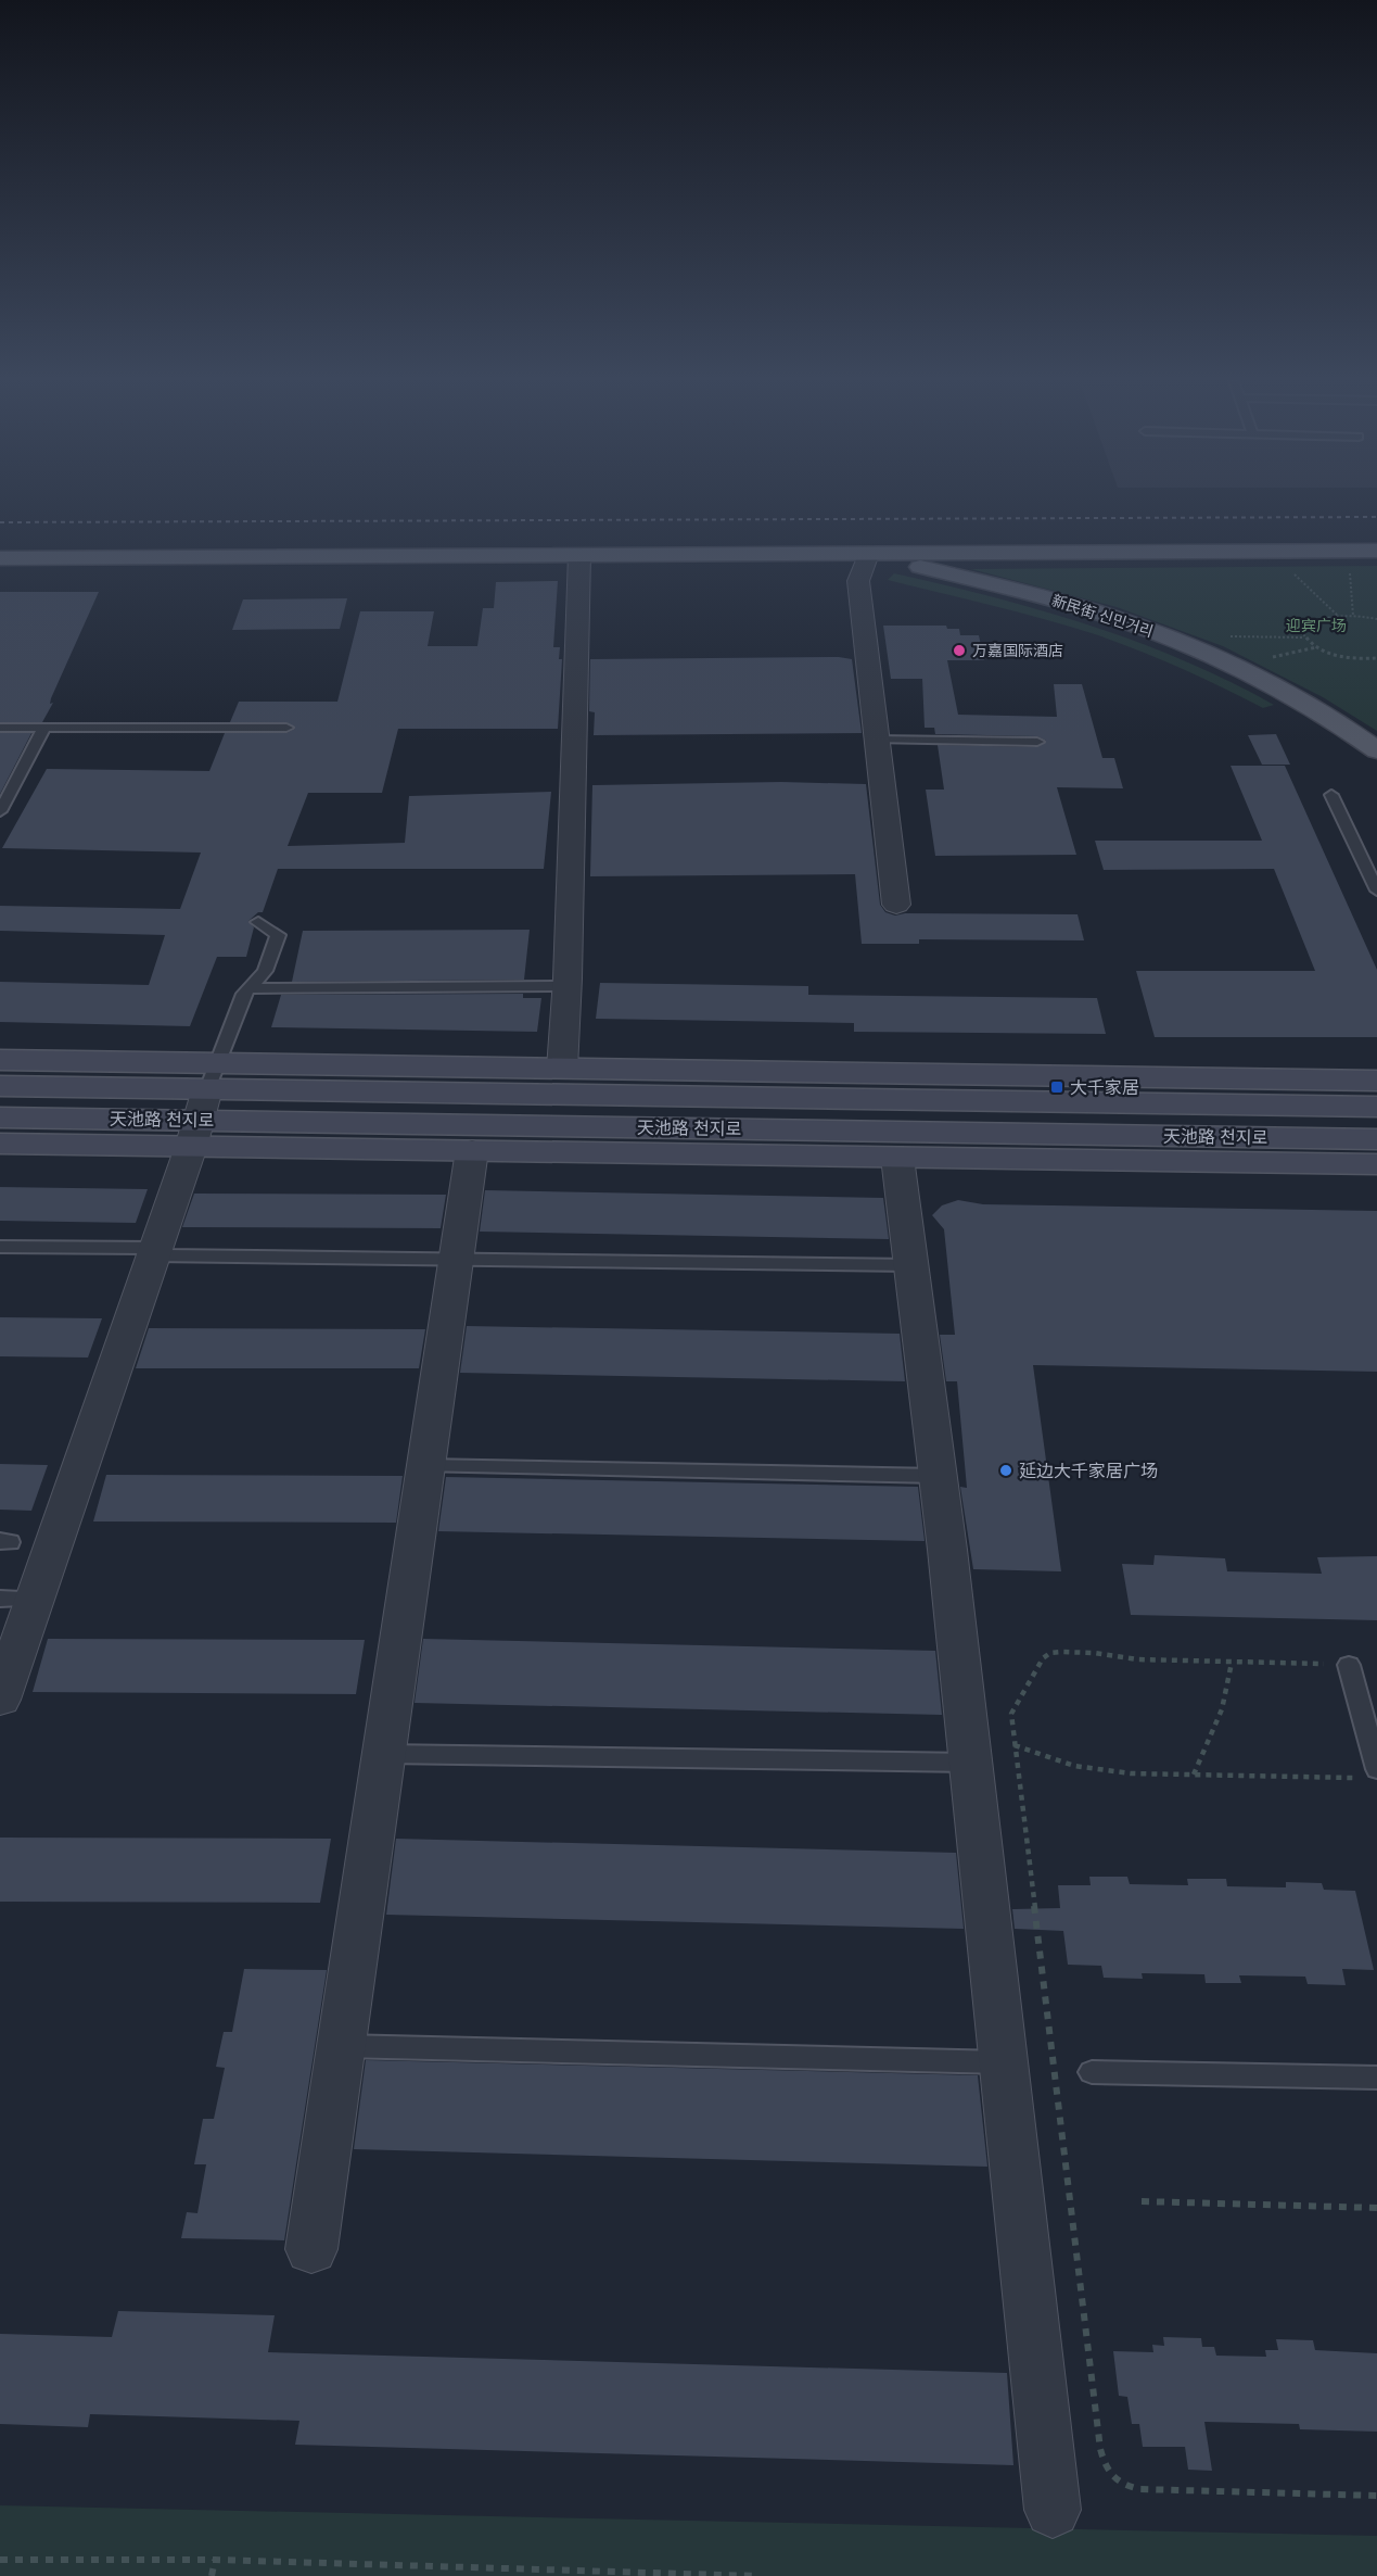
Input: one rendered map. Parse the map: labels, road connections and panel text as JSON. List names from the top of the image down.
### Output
{
  "streets": {
    "main road": ["新民街 신민거리"],
    "street": ["天池路 천지로"]
  },
  "parks": ["迎宾广场"],
  "places": {
    "other": ["万嘉国际酒店", "延边大千家居广场"],
    "transit": ["大千家居"]
  }
}
